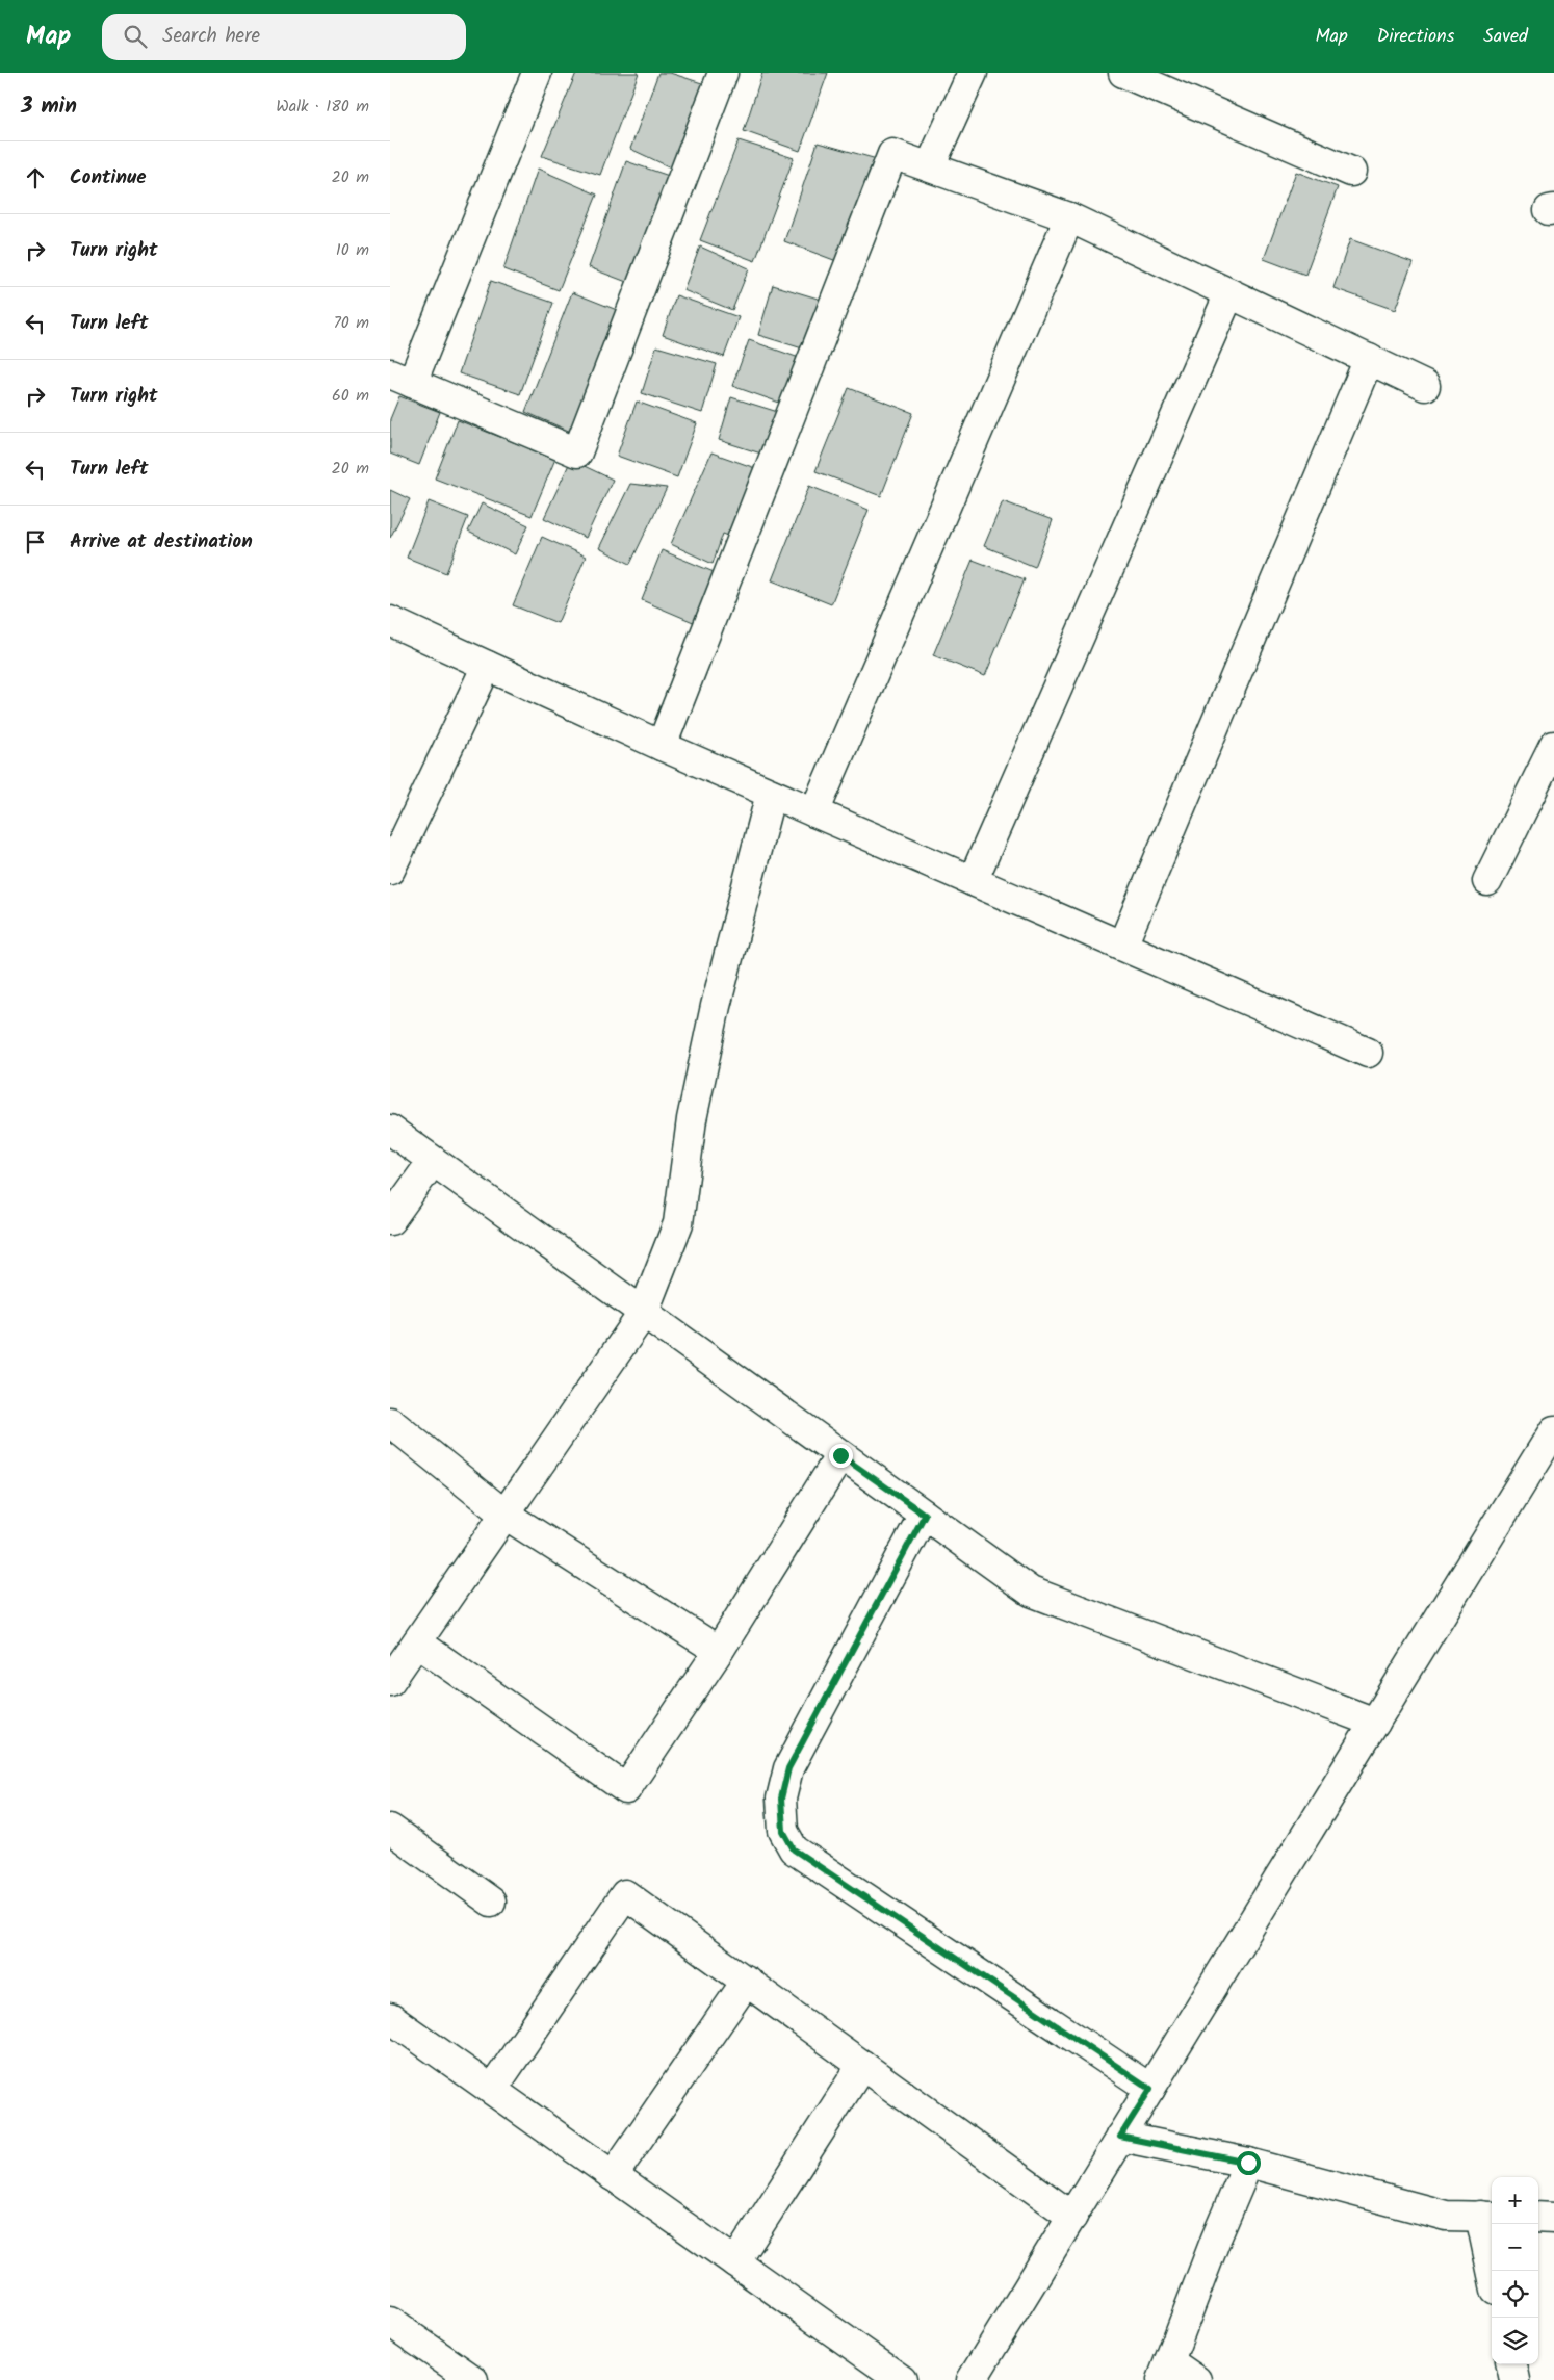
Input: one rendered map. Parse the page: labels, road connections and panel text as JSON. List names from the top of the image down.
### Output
{
  "page": {
    "header": "Map",
    "search": "Search here",
    "nav": ["Map", "Directions", "Saved"],
    "heading": ["3 min", "Walk · 180 m"],
    "list": [
      ["Continue", "20 m"],
      ["Turn right", "10 m"],
      ["Turn left", "70 m"],
      ["Turn right", "60 m"],
      ["Turn left", "20 m"],
      "Arrive at destination"
    ],
    "map_buttons": ["+", "−"]
  }
}
